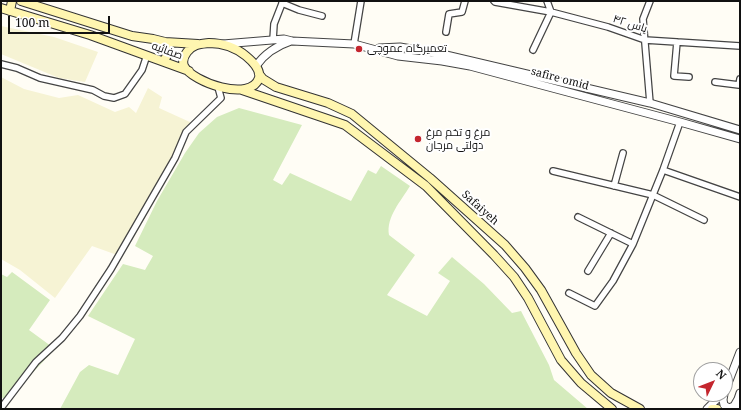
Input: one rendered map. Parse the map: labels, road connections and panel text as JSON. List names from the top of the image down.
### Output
{
  "streets": {
    "main road": ["صفائیه", "Safaiyeh"],
    "street": ["یاس ۴۲", "safire omid"]
  },
  "crossings": [
    ["صفائیه", "safire omid"],
    ["صفائیه", "Safaiyeh"]
  ],
  "places": ["تعمیرگاه عموچی", "مرغ و تخم مرغ دولتی مرجان"],
  "scale_bar": "100 m",
  "north": "top right"
}
